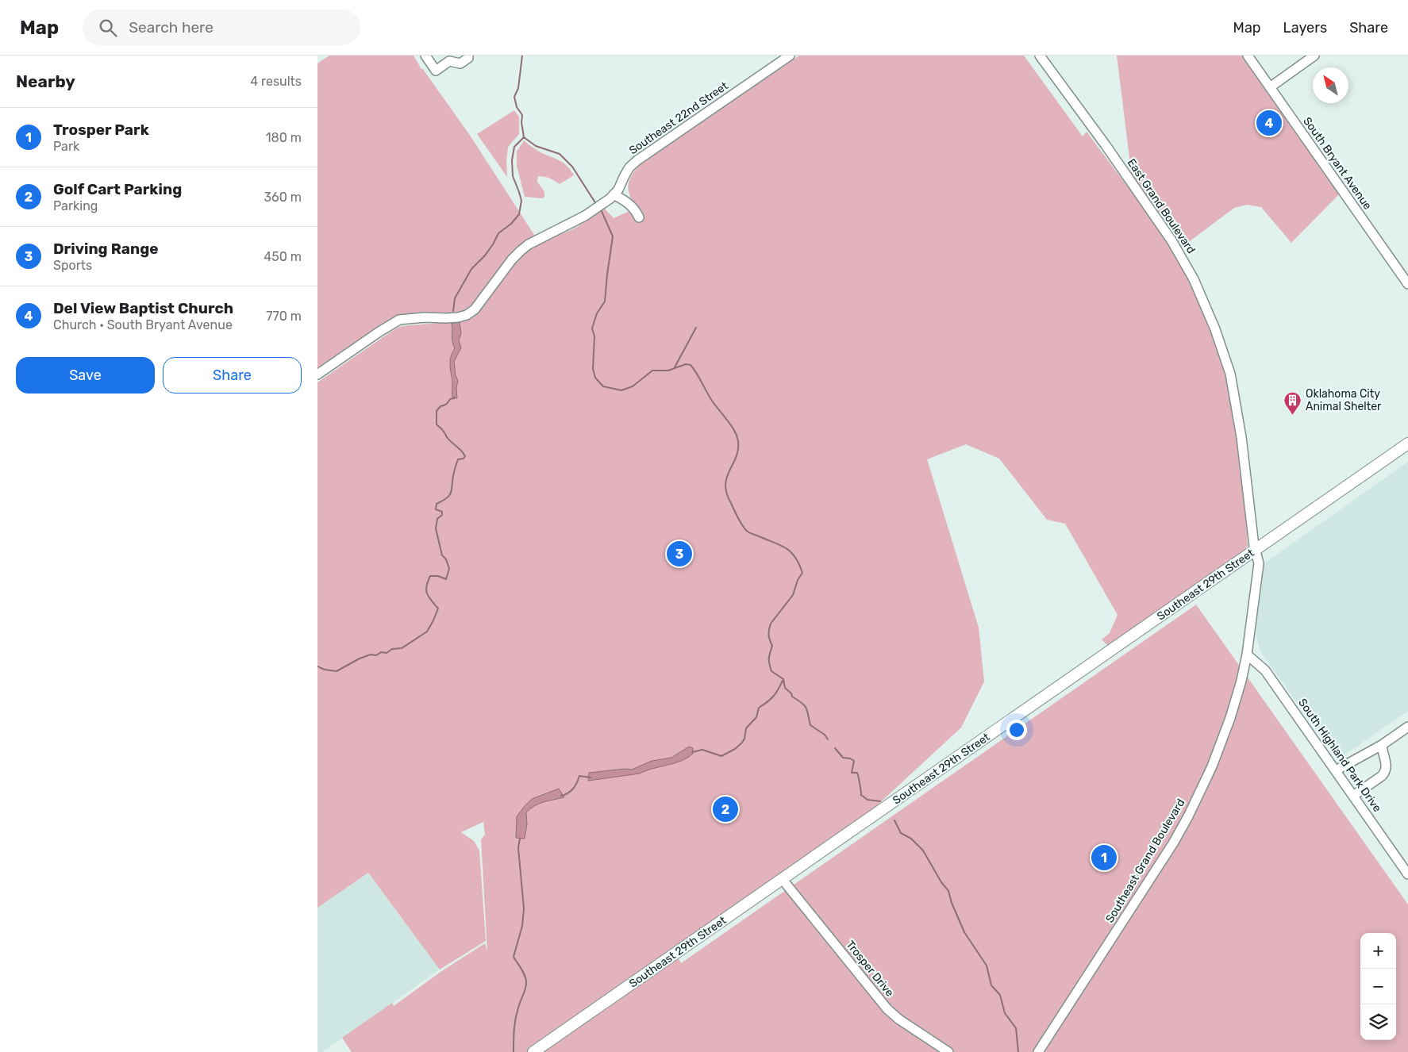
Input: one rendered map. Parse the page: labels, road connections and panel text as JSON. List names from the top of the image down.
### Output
{
  "streets": {
    "main road": ["Southeast 29th Street"],
    "street": [
      "Southeast 22nd Street",
      "South Bryant Avenue",
      "East Grand Boulevard",
      "South Highland Park Drive",
      "Southeast Grand Boulevard",
      "Trosper Drive"
    ]
  },
  "crossings": [
    ["East Grand Boulevard", "Southeast 29th Street"],
    ["East Grand Boulevard", "Southeast Grand Boulevard"],
    ["Southeast 29th Street", "Southeast Grand Boulevard"],
    ["Southeast 29th Street", "Trosper Drive"],
    ["South Highland Park Drive", "Southeast Grand Boulevard"]
  ],
  "places": {
    "building": ["Oklahoma City Animal Shelter"]
  },
  "north": "top left",
  "page": {
    "header": "Map",
    "search": "Search here",
    "nav": ["Map", "Layers", "Share"],
    "heading": ["Nearby", "4 results"],
    "list": [
      {
        "mark": "1",
        "name": "Trosper Park",
        "note": "Park",
        "value": "180 m"
      },
      {
        "mark": "2",
        "name": "Golf Cart Parking",
        "note": "Parking",
        "value": "360 m"
      },
      {
        "mark": "3",
        "name": "Driving Range",
        "note": "Sports",
        "value": "450 m"
      },
      {
        "mark": "4",
        "name": "Del View Baptist Church",
        "note": "Church · South Bryant Avenue",
        "value": "770 m"
      }
    ],
    "pins": [
      "4",
      "3",
      "2",
      "1"
    ],
    "buttons": ["Save", "Share"],
    "map_buttons": ["+", "−"]
  }
}
